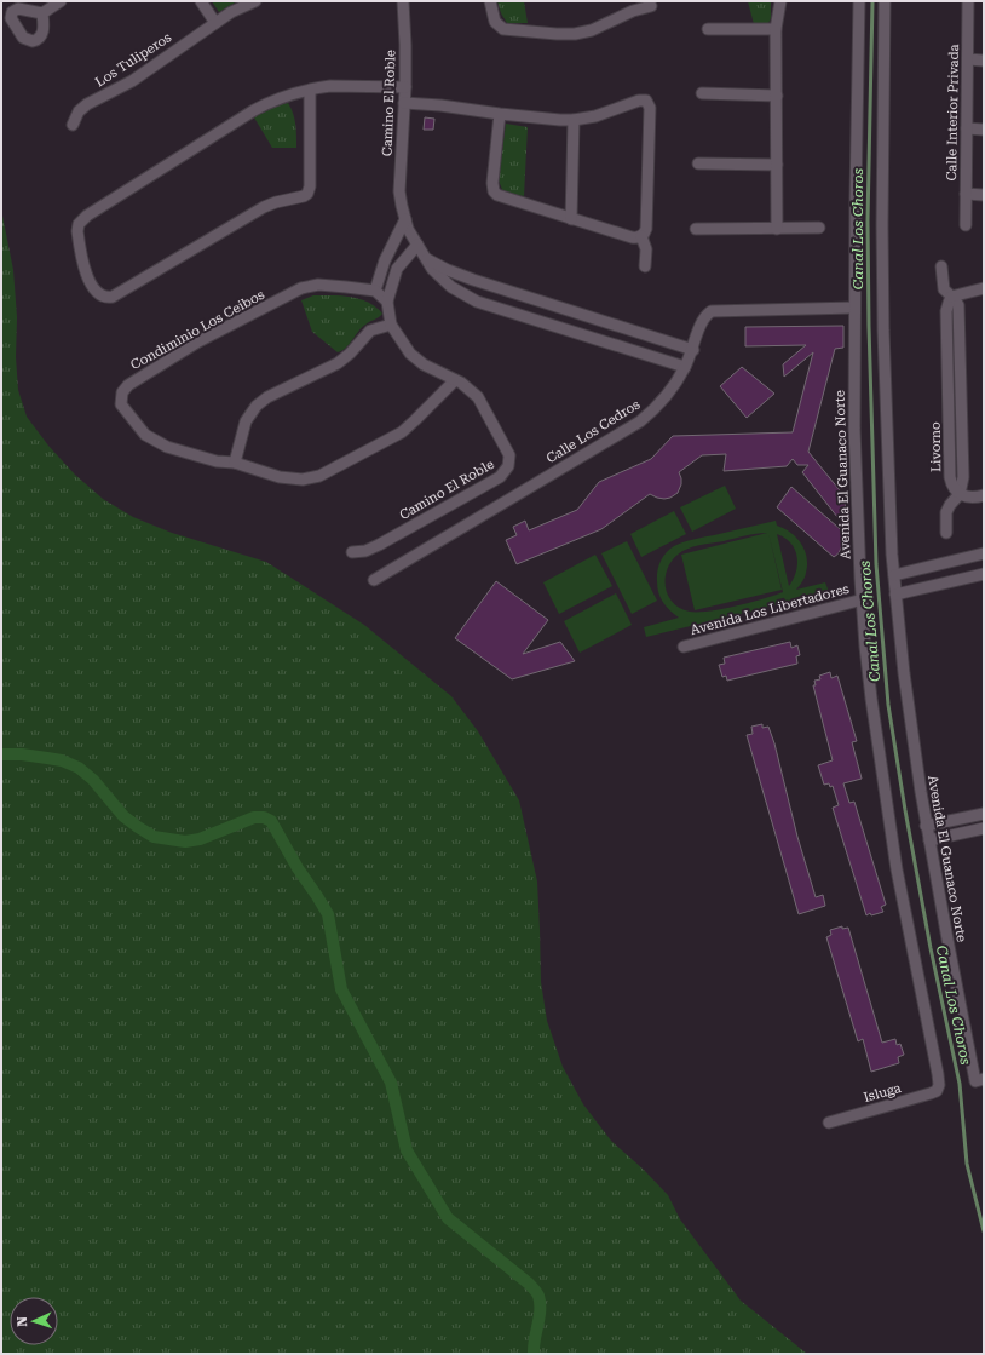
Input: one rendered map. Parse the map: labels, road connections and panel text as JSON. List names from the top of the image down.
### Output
{
  "streets": {
    "street": [
      "Los Tuliperos",
      "Camino El Roble",
      "Calle Interior Privada",
      "Condiminio Los Ceibos",
      "Calle Los Cedros",
      "Livorno",
      "Avenida El Guanaco Norte",
      "Avenida Los Libertadores",
      "Isluga"
    ]
  },
  "crossings": [
    ["Camino El Roble", "Condiminio Los Ceibos"],
    ["Camino El Roble", "Calle Los Cedros"],
    ["Calle Los Cedros", "Avenida El Guanaco Norte"],
    ["Avenida El Guanaco Norte", "Avenida Los Libertadores"],
    ["Avenida El Guanaco Norte", "Isluga"]
  ],
  "water": ["Canal Los Choros"],
  "north": "left"
}
